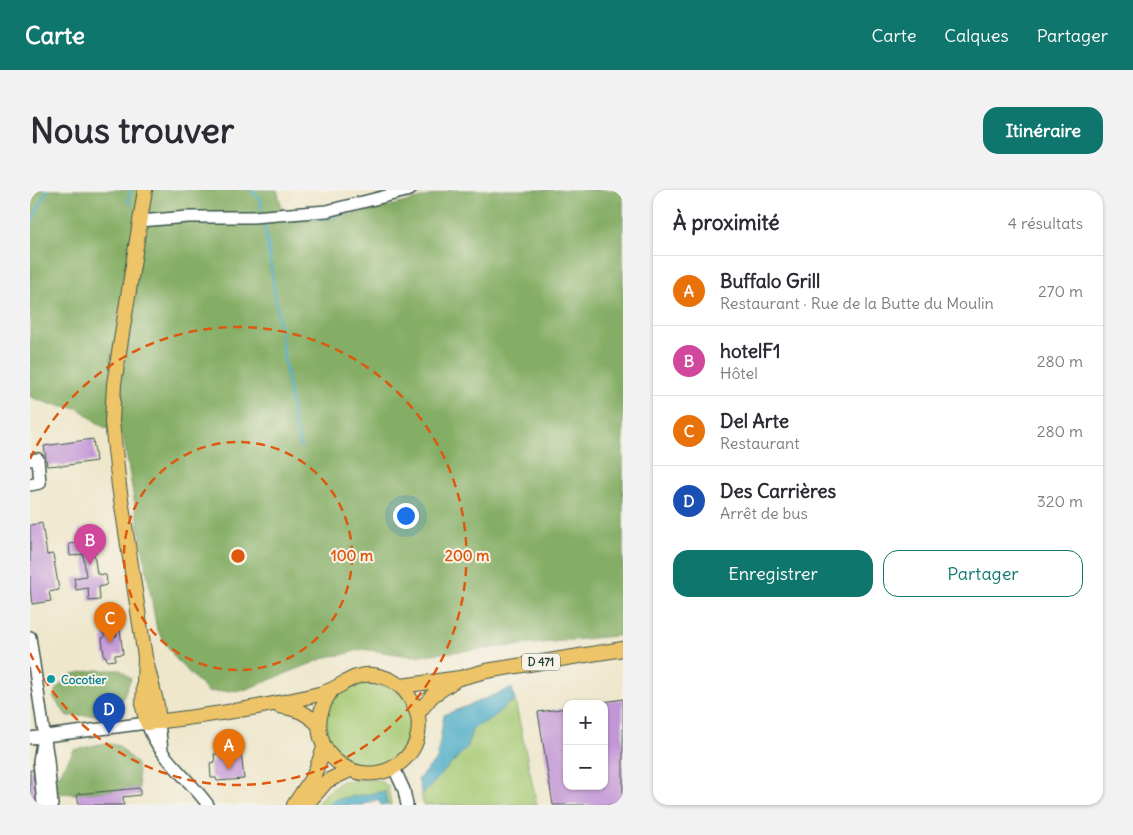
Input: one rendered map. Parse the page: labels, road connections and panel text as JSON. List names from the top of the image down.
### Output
{
  "streets": {
    "main road": ["D 471"]
  },
  "places": ["Cocotier"],
  "page": {
    "header": "Carte",
    "nav": ["Carte", "Calques", "Partager"],
    "buttons": [
      "Itinéraire",
      ["Enregistrer", "Partager"]
    ],
    "title": "Nous trouver",
    "heading": ["À proximité", "4 résultats"],
    "list": [
      {
        "mark": "A",
        "name": "Buffalo Grill",
        "note": "Restaurant · Rue de la Butte du Moulin",
        "value": "270 m"
      },
      {
        "mark": "B",
        "name": "hotelF1",
        "note": "Hôtel",
        "value": "280 m"
      },
      {
        "mark": "C",
        "name": "Del Arte",
        "note": "Restaurant",
        "value": "280 m"
      },
      {
        "mark": "D",
        "name": "Des Carrières",
        "note": "Arrêt de bus",
        "value": "320 m"
      }
    ],
    "pins": [
      "B",
      "C",
      "D",
      "A"
    ],
    "map_buttons": ["+", "−"]
  },
  "rings": ["100 m", "200 m"]
}
